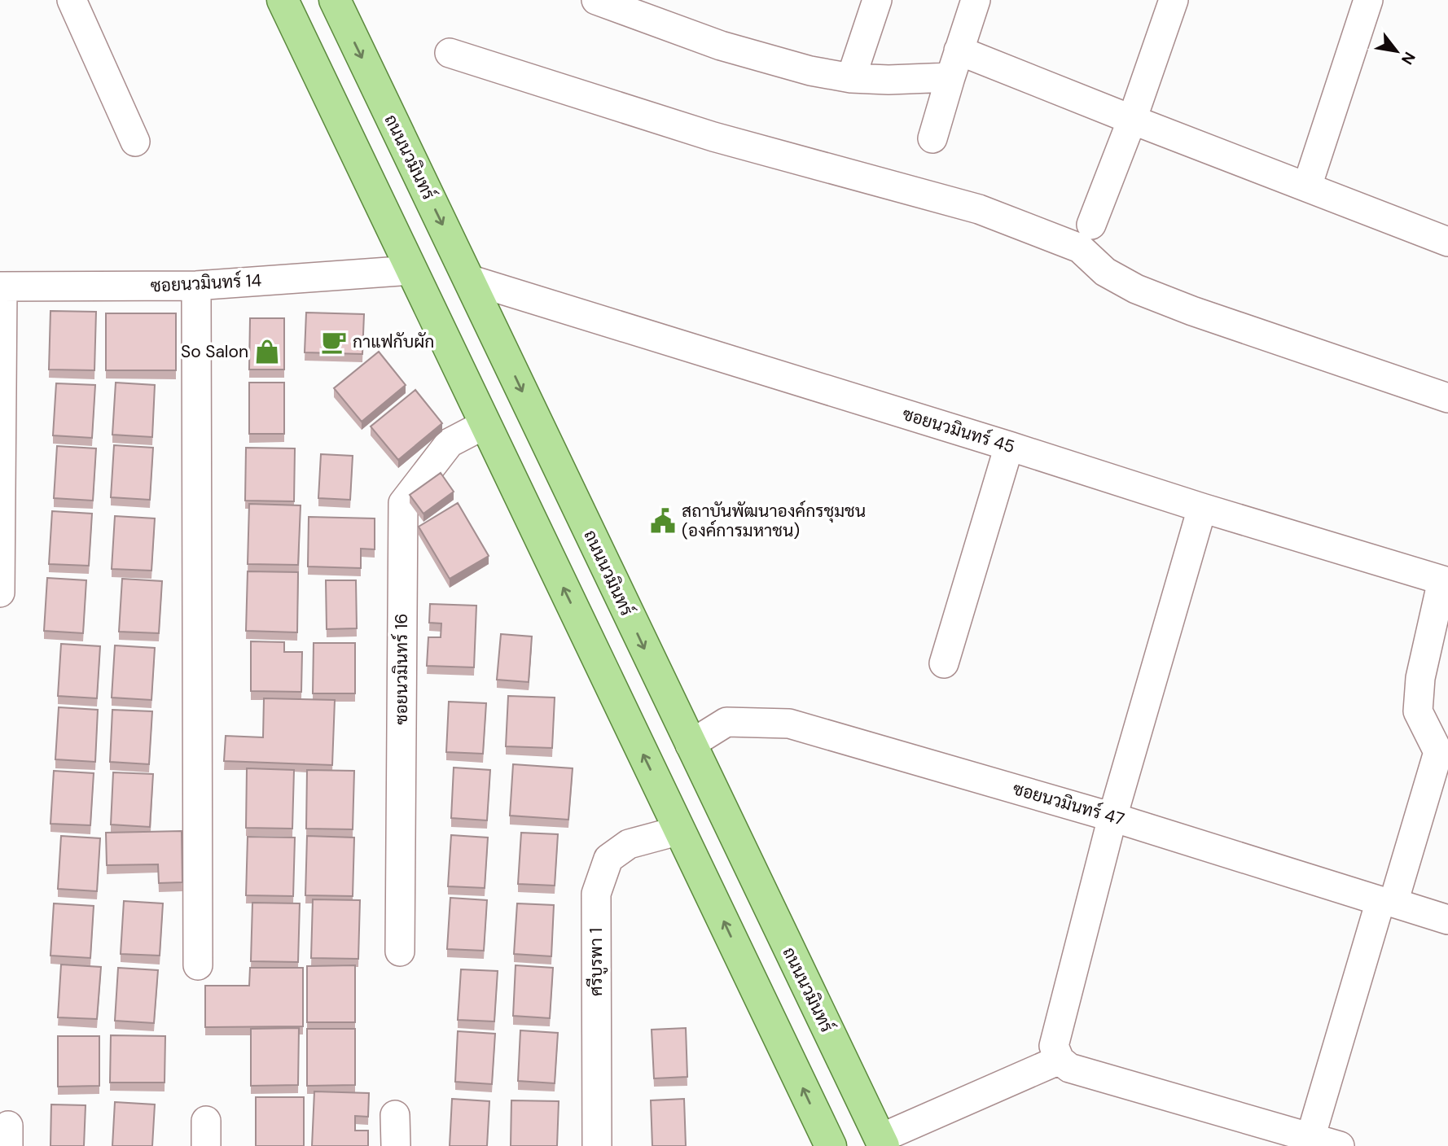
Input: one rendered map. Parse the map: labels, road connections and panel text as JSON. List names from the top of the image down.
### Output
{
  "streets": {
    "main road": ["ถนนนวมินทร์"],
    "street": [
      "ซอยนวมินทร์ 14",
      "ซอยนวมินทร์ 45",
      "ซอยนวมินทร์ 16",
      "ซอยนวมินทร์ 47",
      "ศรีบูรพา 1"
    ]
  },
  "crossings": [
    ["ถนนนวมินทร์", "ซอยนวมินทร์ 45"],
    ["ถนนนวมินทร์", "ซอยนวมินทร์ 47"]
  ],
  "places": {
    "cafe": ["กาแฟกับผัก"],
    "shop": ["So Salon"],
    "public building": ["สถาบันพัฒนาองค์กรชุมชน (องค์การมหาชน)"]
  },
  "north": "bottom right"
}
